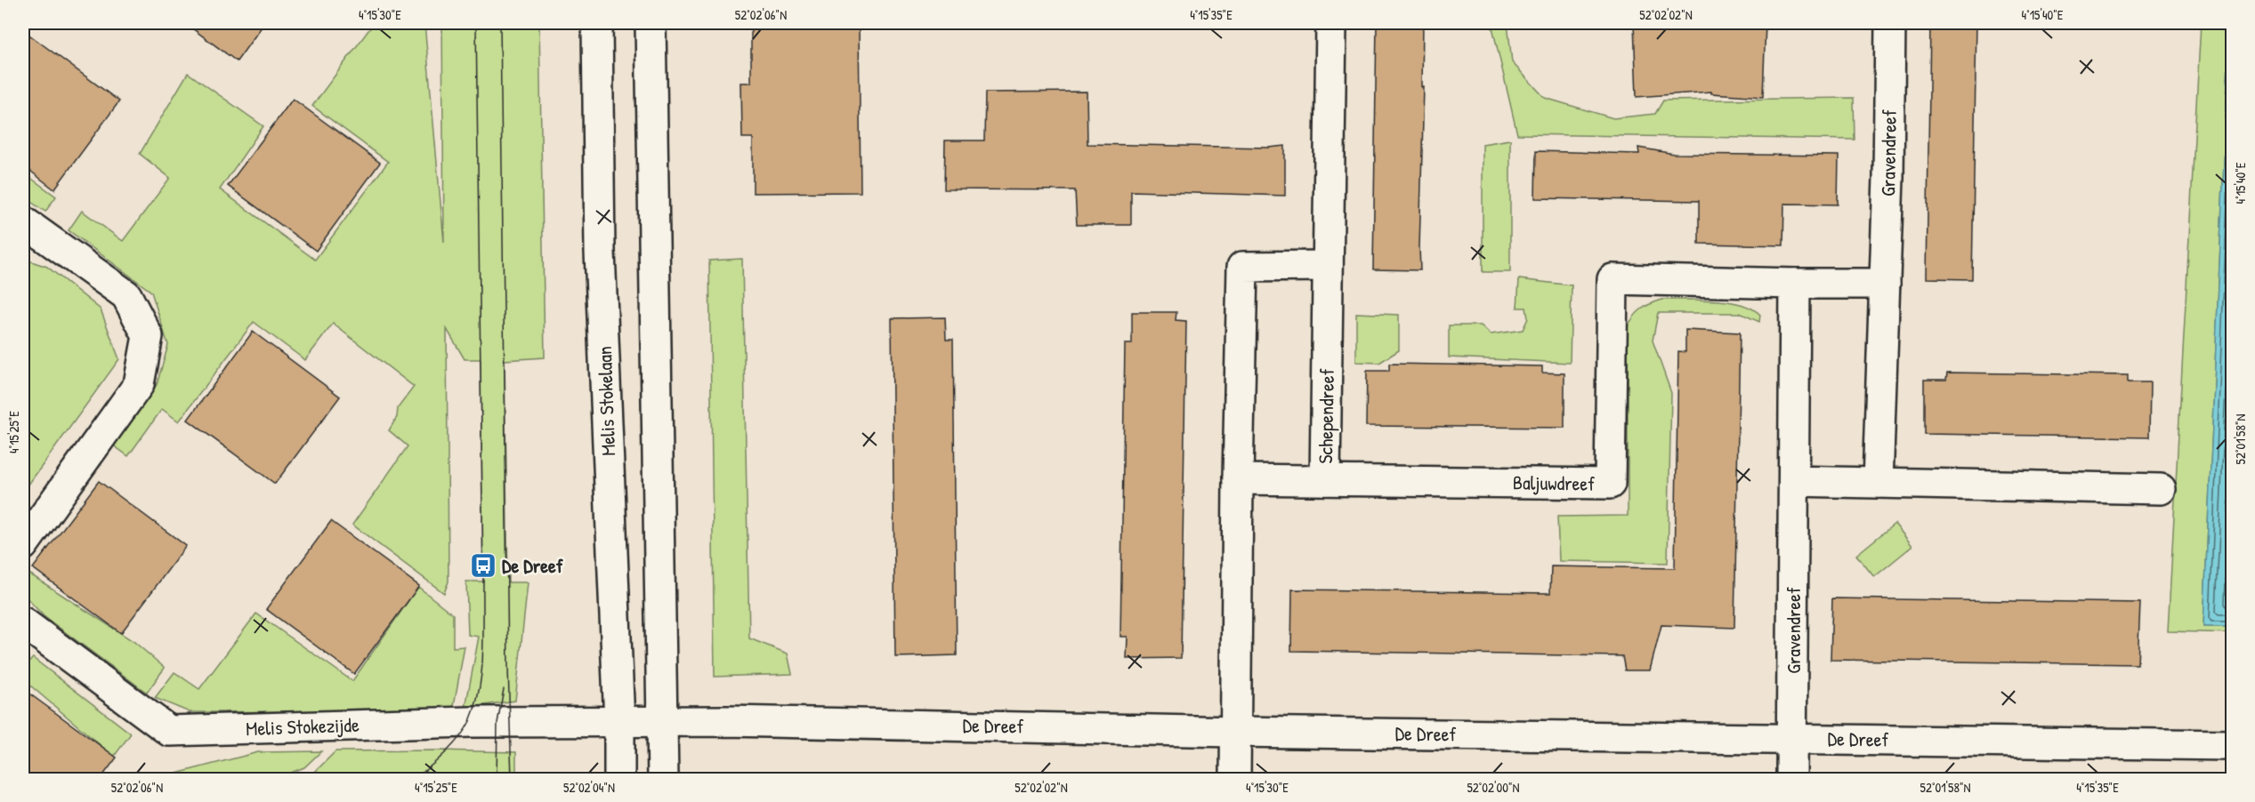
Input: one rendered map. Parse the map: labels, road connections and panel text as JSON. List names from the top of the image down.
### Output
{
  "streets": {
    "street": [
      "Gravendreef",
      "Melis Stokelaan",
      "Schependreef",
      "Baljuwdreef",
      "De Dreef",
      "Melis Stokezijde"
    ]
  },
  "crossings": [
    ["Gravendreef", "Baljuwdreef"],
    ["Gravendreef", "De Dreef"],
    ["Melis Stokelaan", "De Dreef"],
    ["Melis Stokelaan", "Melis Stokezijde"],
    ["Schependreef", "Baljuwdreef"],
    ["De Dreef", "Melis Stokezijde"]
  ],
  "places": {
    "bus stop": ["De Dreef"]
  },
  "coordinates": [
    "4°15'30\"E",
    "52°02'06\"N",
    "4°15'35\"E",
    "52°02'02\"N",
    "4°15'40\"E",
    "4°15'25\"E",
    "52°01'58\"N",
    "52°02'04\"N",
    "52°02'00\"N"
  ]
}
